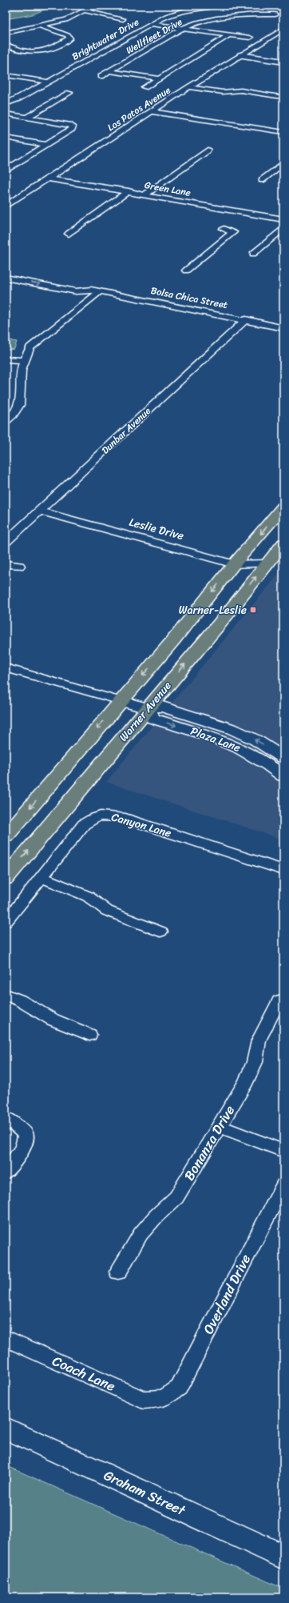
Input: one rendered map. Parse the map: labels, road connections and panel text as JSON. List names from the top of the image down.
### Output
{
  "streets": {
    "main road": ["Warner Avenue"],
    "street": [
      "Wellfleet Drive",
      "Brightwater Drive",
      "Los Patos Avenue",
      "Green Lane",
      "Bolsa Chica Street",
      "Dunbar Avenue",
      "Leslie Drive",
      "Plaza Lane",
      "Canyon Lane",
      "Bonanza Drive",
      "Overland Drive",
      "Coach Lane",
      "Graham Street"
    ]
  },
  "crossings": [
    ["Los Patos Avenue", "Green Lane"],
    ["Bolsa Chica Street", "Dunbar Avenue"],
    ["Dunbar Avenue", "Leslie Drive"],
    ["Leslie Drive", "Warner Avenue"],
    ["Warner Avenue", "Plaza Lane"],
    ["Overland Drive", "Coach Lane"]
  ],
  "places": {
    "transit": ["Warner-Leslie"]
  }
}
